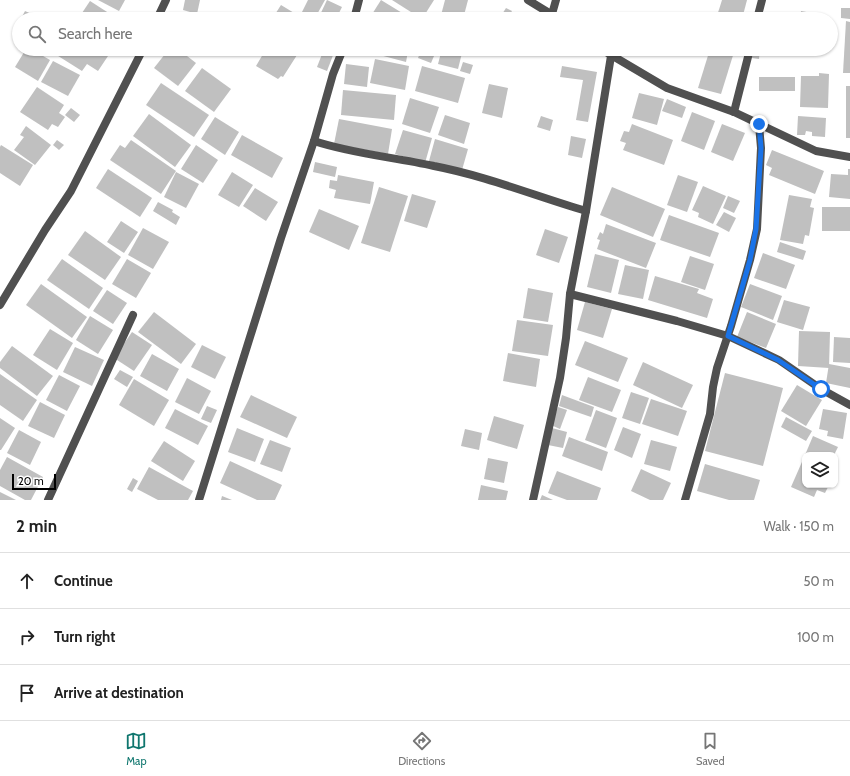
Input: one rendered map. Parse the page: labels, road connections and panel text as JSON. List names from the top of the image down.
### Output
{
  "scale_bar": "20 m",
  "page": {
    "search": "Search here",
    "scale": "20 m",
    "heading": ["2 min", "Walk · 150 m"],
    "list": [
      ["Continue", "50 m"],
      ["Turn right", "100 m"],
      "Arrive at destination"
    ],
    "nav": ["Map", "Directions", "Saved"]
  }
}
